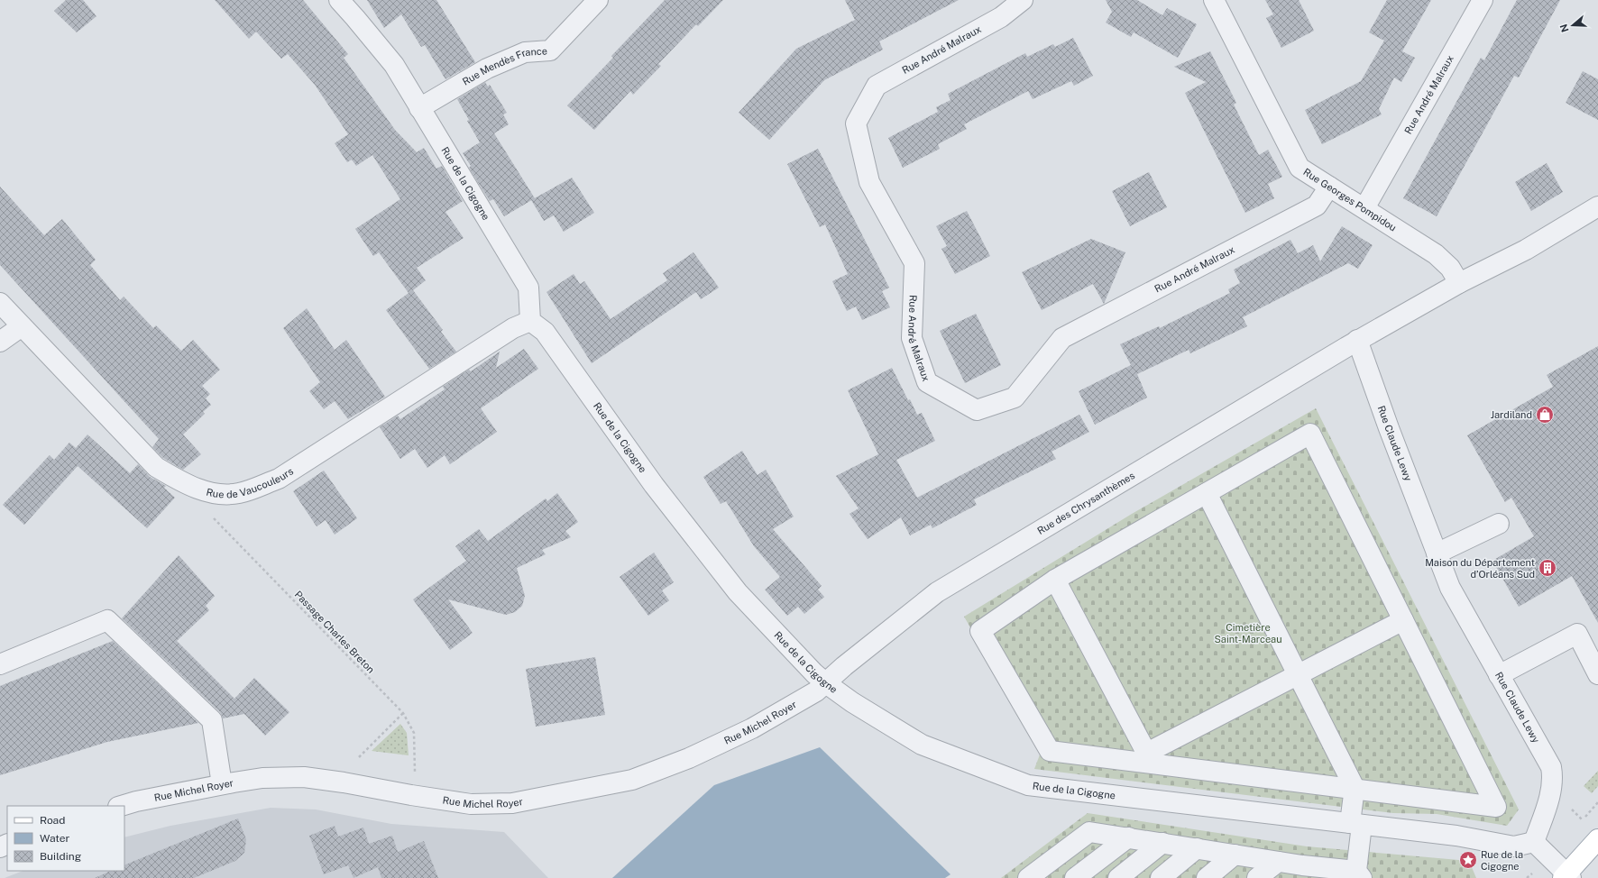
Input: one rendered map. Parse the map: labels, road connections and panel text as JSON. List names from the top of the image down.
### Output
{
  "streets": {
    "street": [
      "Rue André Malraux",
      "Rue Mendès France",
      "Rue de la Cigogne",
      "Rue Georges Pompidou",
      "Rue Claude Lewy",
      "Rue de Vaucouleurs",
      "Rue des Chrysanthèmes",
      "Rue Michel Royer"
    ],
    "path": ["Passage Charles Breton"]
  },
  "crossings": [
    ["Rue André Malraux", "Rue Georges Pompidou"],
    ["Rue Mendès France", "Rue de la Cigogne"],
    ["Rue de la Cigogne", "Rue Claude Lewy"],
    ["Rue de la Cigogne", "Rue de Vaucouleurs"],
    ["Rue de la Cigogne", "Rue des Chrysanthèmes"],
    ["Rue de la Cigogne", "Rue Michel Royer"],
    ["Rue Claude Lewy", "Rue des Chrysanthèmes"],
    ["Rue de Vaucouleurs", "Passage Charles Breton"],
    ["Rue des Chrysanthèmes", "Rue Michel Royer"],
    ["Passage Charles Breton", "Rue Michel Royer"]
  ],
  "parks": ["Cimetière Saint-Marceau"],
  "places": {
    "shop": ["Jardiland"],
    "building": ["Maison du Département d’Orléans Sud"],
    "place": ["Rue de la Cigogne"]
  },
  "legend": ["Road", "Water", "Building"],
  "north": "left"
}
